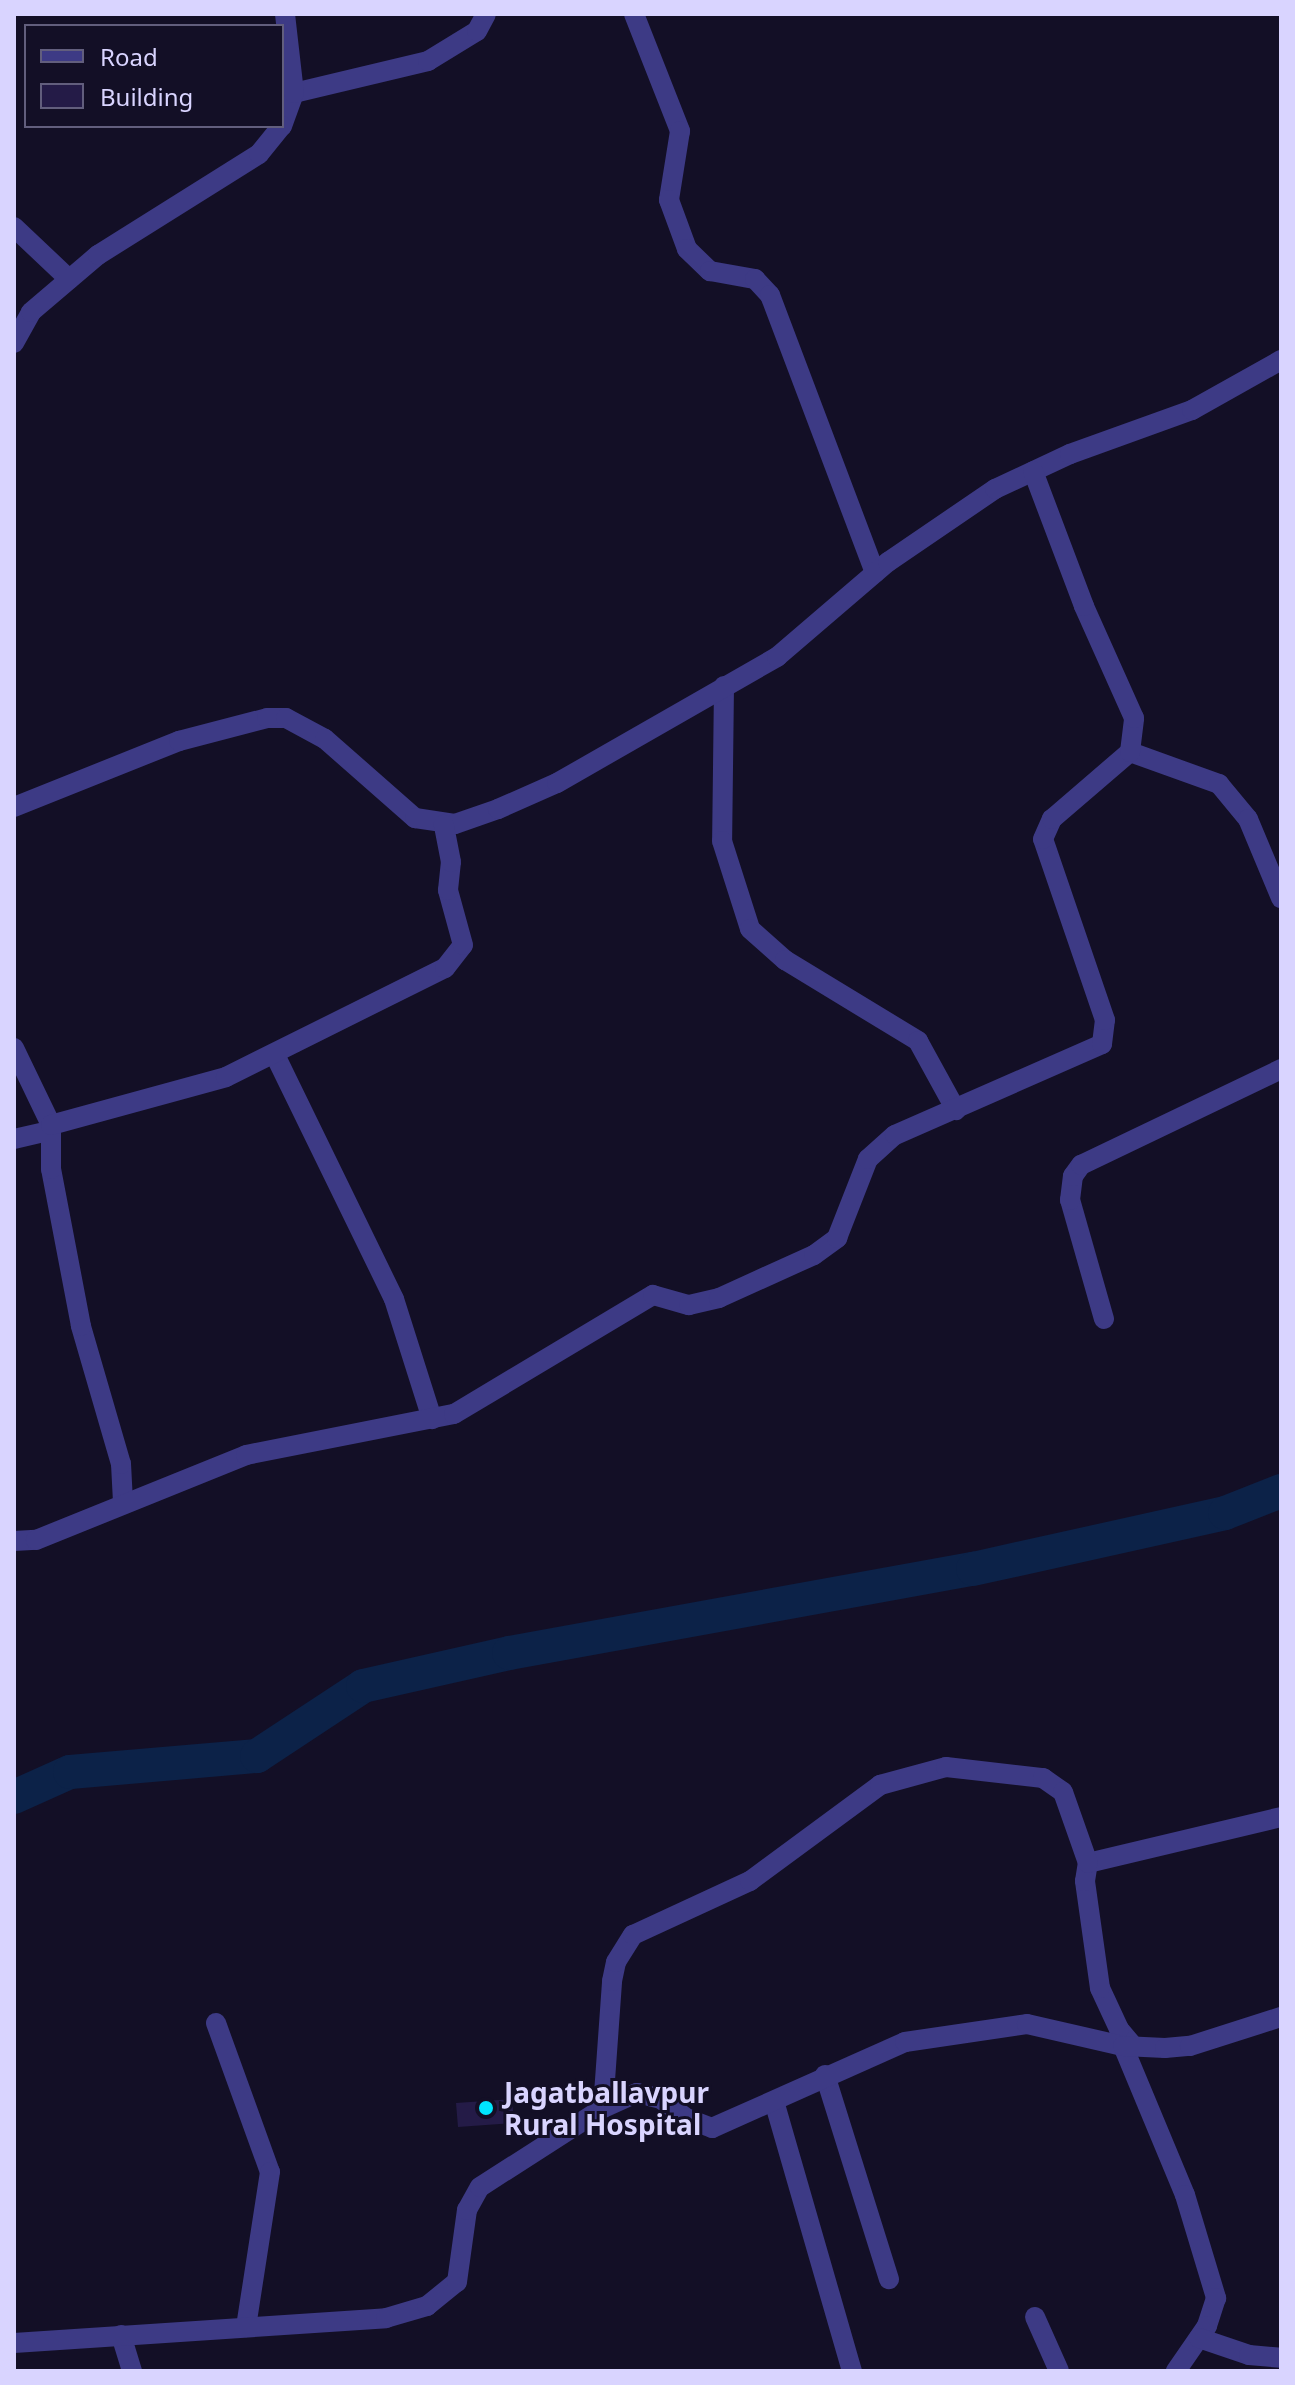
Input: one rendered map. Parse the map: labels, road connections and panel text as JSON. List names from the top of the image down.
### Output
{
  "places": ["Jagatballavpur Rural Hospital"],
  "legend": ["Road", "Building"]
}
